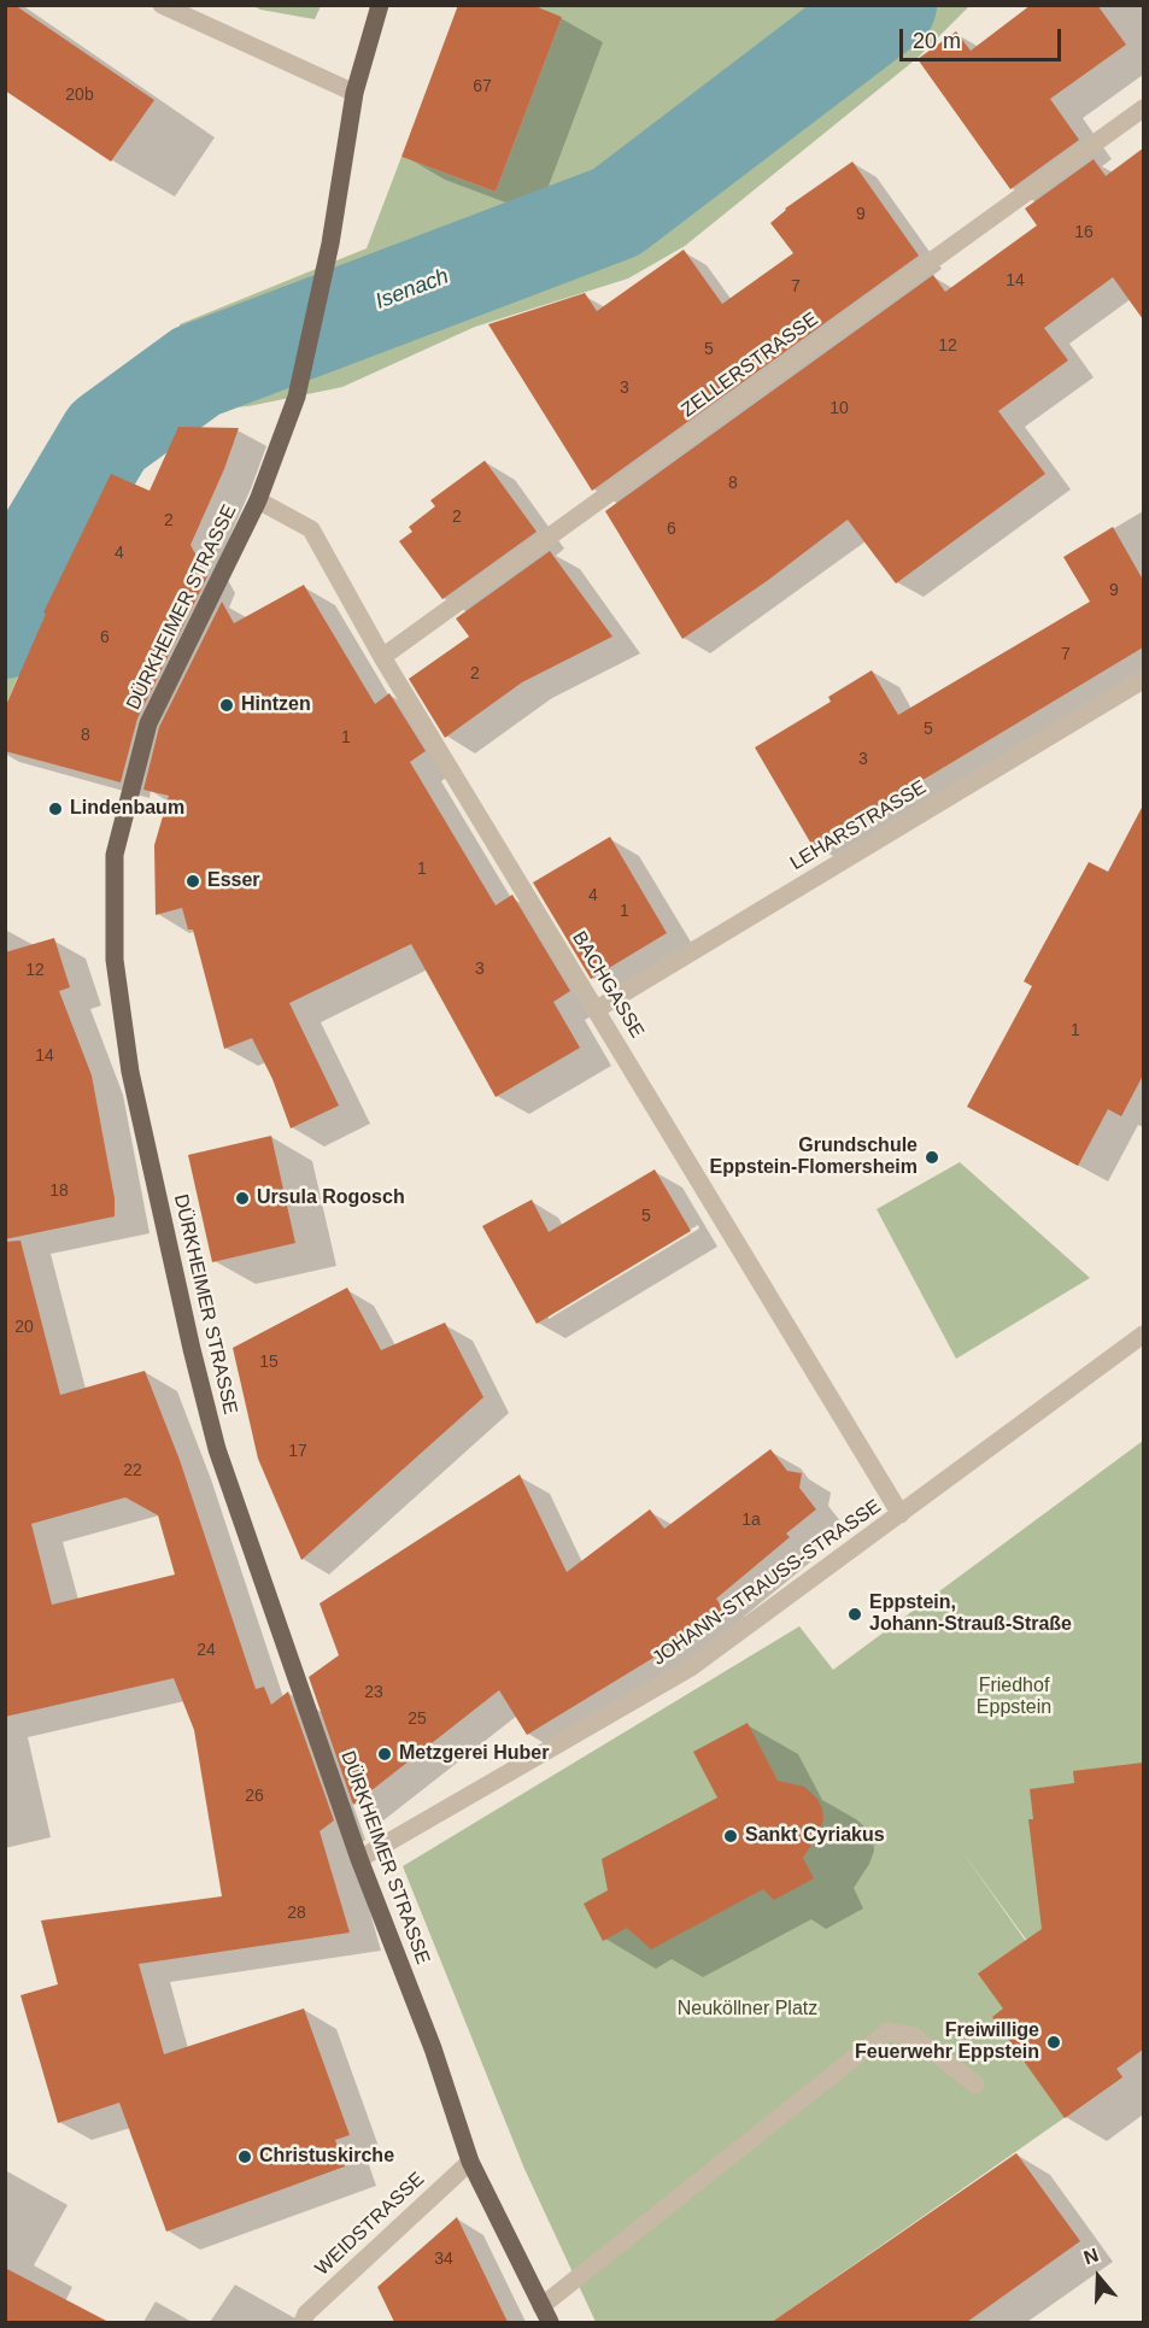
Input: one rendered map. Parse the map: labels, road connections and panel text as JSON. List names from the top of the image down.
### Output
{
  "streets": {
    "main road": ["DÜRKHEIMER STRASSE"],
    "street": [
      "ZELLERSTRASSE",
      "LEHARSTRASSE",
      "BACHGASSE",
      "JOHANN-STRAUSS-STRASSE",
      "WEIDSTRASSE"
    ]
  },
  "crossings": [
    ["ZELLERSTRASSE", "BACHGASSE"],
    ["DÜRKHEIMER STRASSE", "BACHGASSE"],
    ["DÜRKHEIMER STRASSE", "JOHANN-STRAUSS-STRASSE"],
    ["DÜRKHEIMER STRASSE", "WEIDSTRASSE"],
    ["LEHARSTRASSE", "BACHGASSE"],
    ["BACHGASSE", "JOHANN-STRAUSS-STRASSE"]
  ],
  "water": ["Isenach"],
  "parks": ["Friedhof Eppstein", "Neuköllner Platz"],
  "places": [
    "Hintzen",
    "Lindenbaum",
    "Esser",
    "Grundschule Eppstein-Flomersheim",
    "Ursula Rogosch",
    "Eppstein, Johann-Strauß-Straße",
    "Metzgerei Huber",
    "Sankt Cyriakus",
    "Freiwillige Feuerwehr Eppstein",
    "Christuskirche"
  ],
  "house_numbers": [
    "67",
    "20b",
    "9",
    "16",
    "14",
    "7",
    "12",
    "5",
    "3",
    "10",
    "8",
    "2",
    "2",
    "6",
    "4",
    "9",
    "6",
    "7",
    "2",
    "5",
    "8",
    "1",
    "3",
    "1",
    "4",
    "1",
    "3",
    "12",
    "1",
    "14",
    "18",
    "5",
    "20",
    "15",
    "17",
    "22",
    "1a",
    "24",
    "23",
    "25",
    "26",
    "28",
    "34"
  ],
  "scale_bar": "20 m",
  "north": "top"
}
